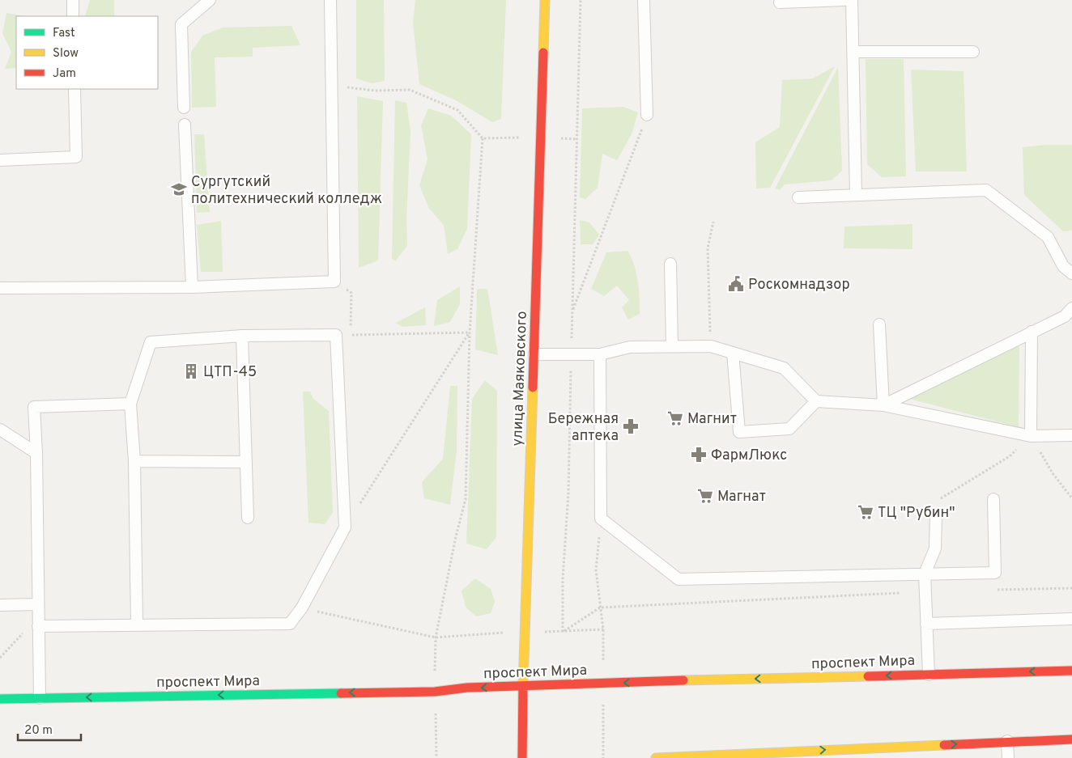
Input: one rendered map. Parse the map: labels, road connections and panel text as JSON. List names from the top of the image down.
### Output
{
  "streets": {
    "main road": ["улица Маяковского", "проспект Мира"]
  },
  "crossings": [
    ["улица Маяковского", "проспект Мира"]
  ],
  "places": {
    "school or university": ["Сургутский политехнический колледж"],
    "public building": ["Роскомнадзор"],
    "building": ["ЦТП-45"],
    "supermarket": ["Магнит", "Магнат", "ТЦ \"Рубин\""],
    "pharmacy": ["Бережная аптека", "ФармЛюкс"]
  },
  "legend": ["Fast", "Slow", "Jam"],
  "scale_bar": "20 m"
}
